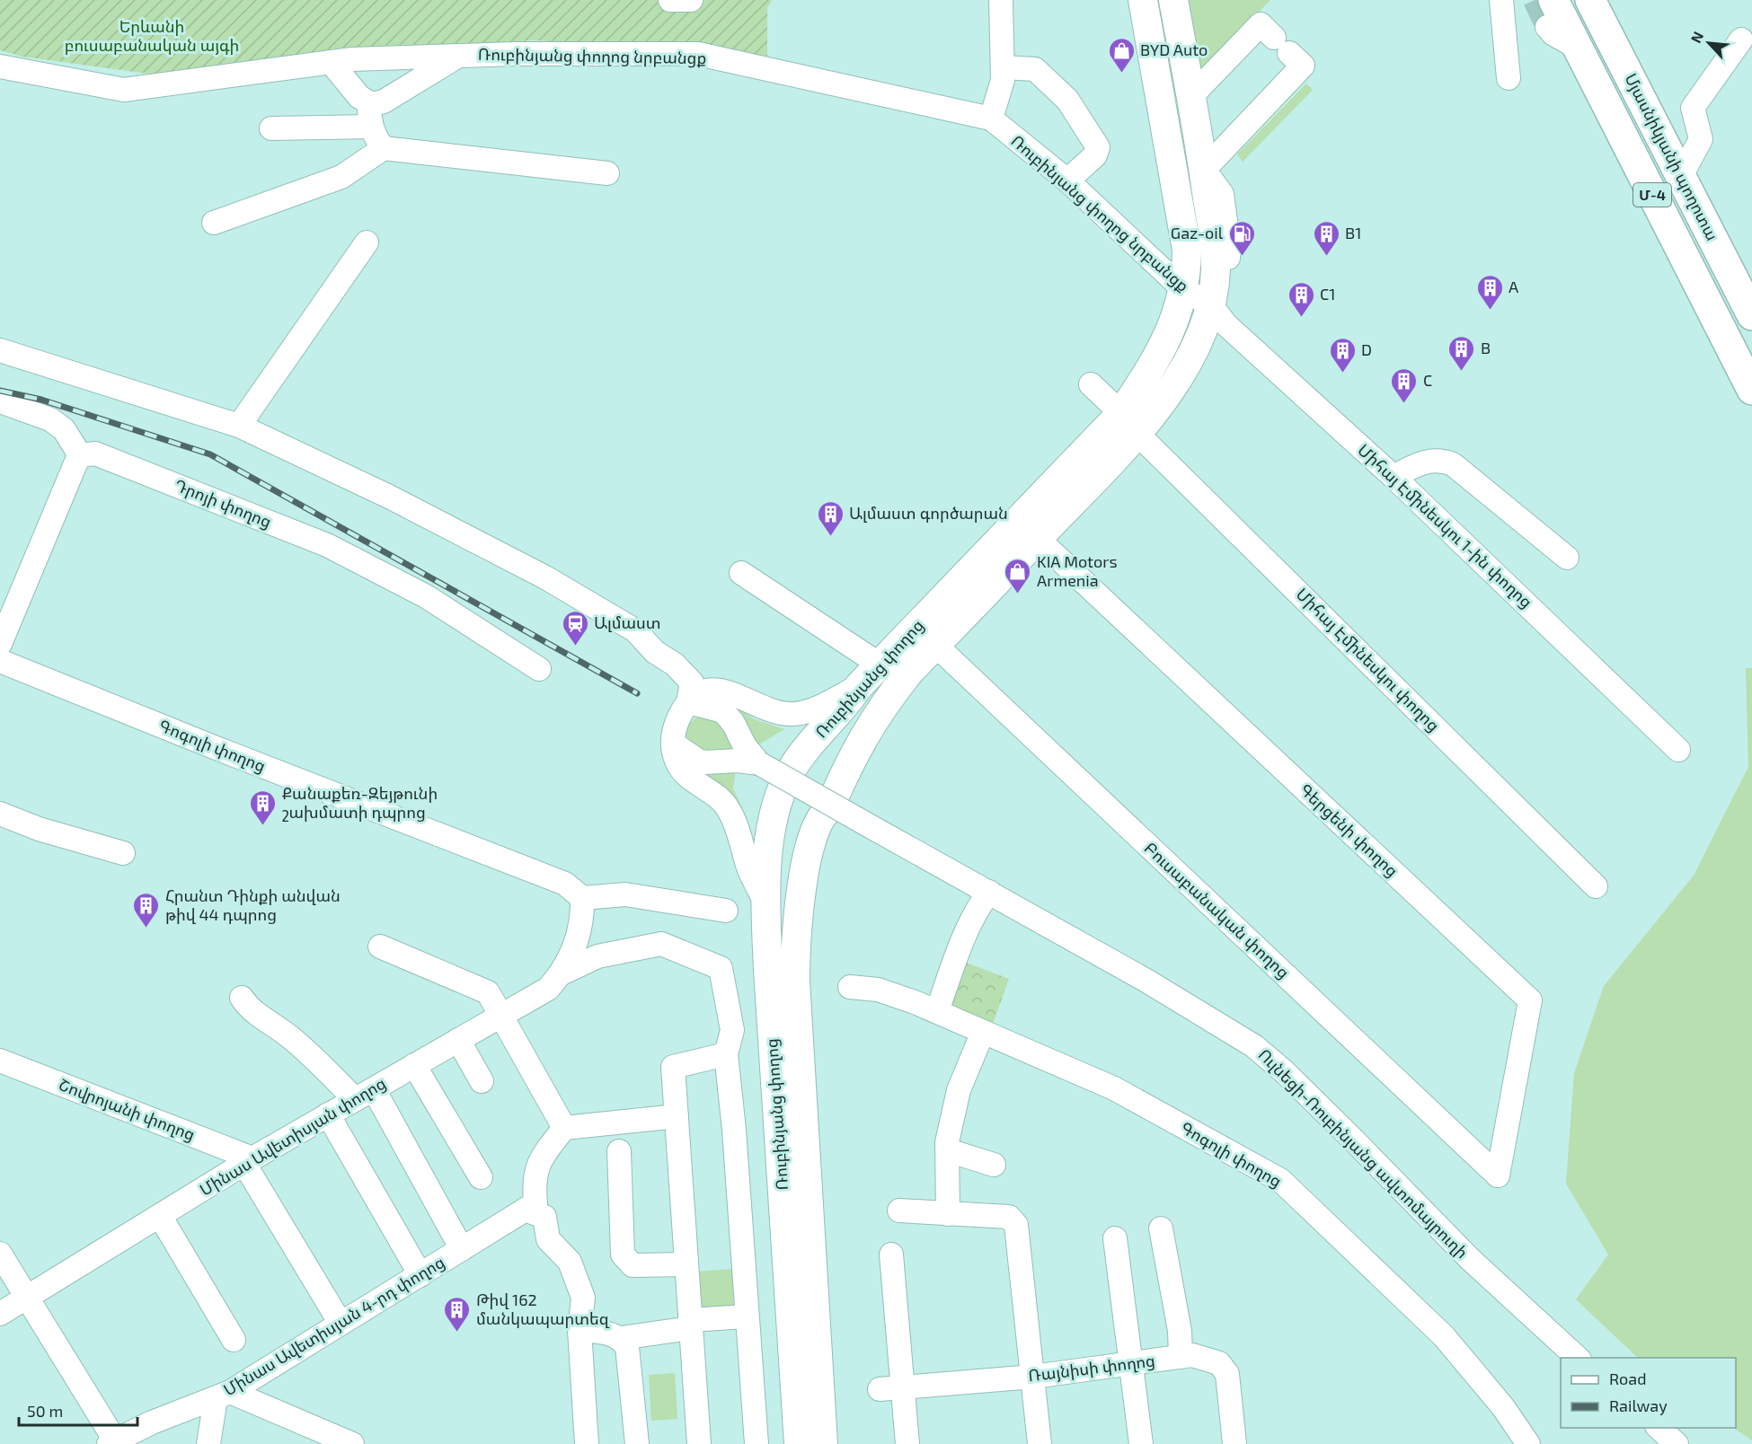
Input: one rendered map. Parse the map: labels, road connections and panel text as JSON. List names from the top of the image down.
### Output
{
  "streets": {
    "highway": ["Մյասնիկյանի պողոտա", "Մ-4"],
    "main road": ["Ռուբինյանց փողոց"],
    "street": [
      "Ռուբինյանց փողոց նրբանցք",
      "Դրոյի փողոց",
      "Միհայ Էմինեսկու 1-ին փողոց",
      "Միհայ Էմինեսկու փողոց",
      "Գոգոլի փողոց",
      "Գերցենի փողոց",
      "Բուսաբանական փողոց",
      "Շովրոյանի փողոց",
      "Մինաս Ավետիսյան փողոց",
      "Ուլնեցի-Ռուբինյանց ավտոմայրուղի",
      "Մինաս Ավետիսյան 4-րդ փողոց",
      "Ռայնիսի փողոց"
    ]
  },
  "crossings": [
    ["Ռուբինյանց փողոց նրբանցք", "Միհայ Էմինեսկու 1-ին փողոց"],
    ["Ռուբինյանց փողոց նրբանցք", "Ռուբինյանց փողոց"],
    ["Միհայ Էմինեսկու 1-ին փողոց", "Ռուբինյանց փողոց"],
    ["Միհայ Էմինեսկու փողոց", "Ռուբինյանց փողոց"],
    ["Ռուբինյանց փողոց", "Գերցենի փողոց"],
    ["Ռուբինյանց փողոց", "Բուսաբանական փողոց"],
    ["Գոգոլի փողոց", "Մինաս Ավետիսյան փողոց"],
    ["Գերցենի փողոց", "Բուսաբանական փողոց"],
    ["Շովրոյանի փողոց", "Մինաս Ավետիսյան փողոց"]
  ],
  "parks": ["Երևանի բուսաբանական այգի"],
  "places": {
    "shop": ["BYD Auto", "KIA Motors Armenia"],
    "fuel station": ["Gaz-oil"],
    "building": [
      "B1",
      "A",
      "C1",
      "B",
      "D",
      "C",
      "Ալմաստ գործարան",
      "Քանաքեռ-Զեյթունի շախմատի դպրոց",
      "Հրանտ Դինքի անվան թիվ 44 դպրոց",
      "Թիվ 162 մանկապարտեզ"
    ],
    "station": ["Ալմաստ"]
  },
  "legend": ["Road", "Railway"],
  "scale_bar": "50 m",
  "north": "top left"
}
